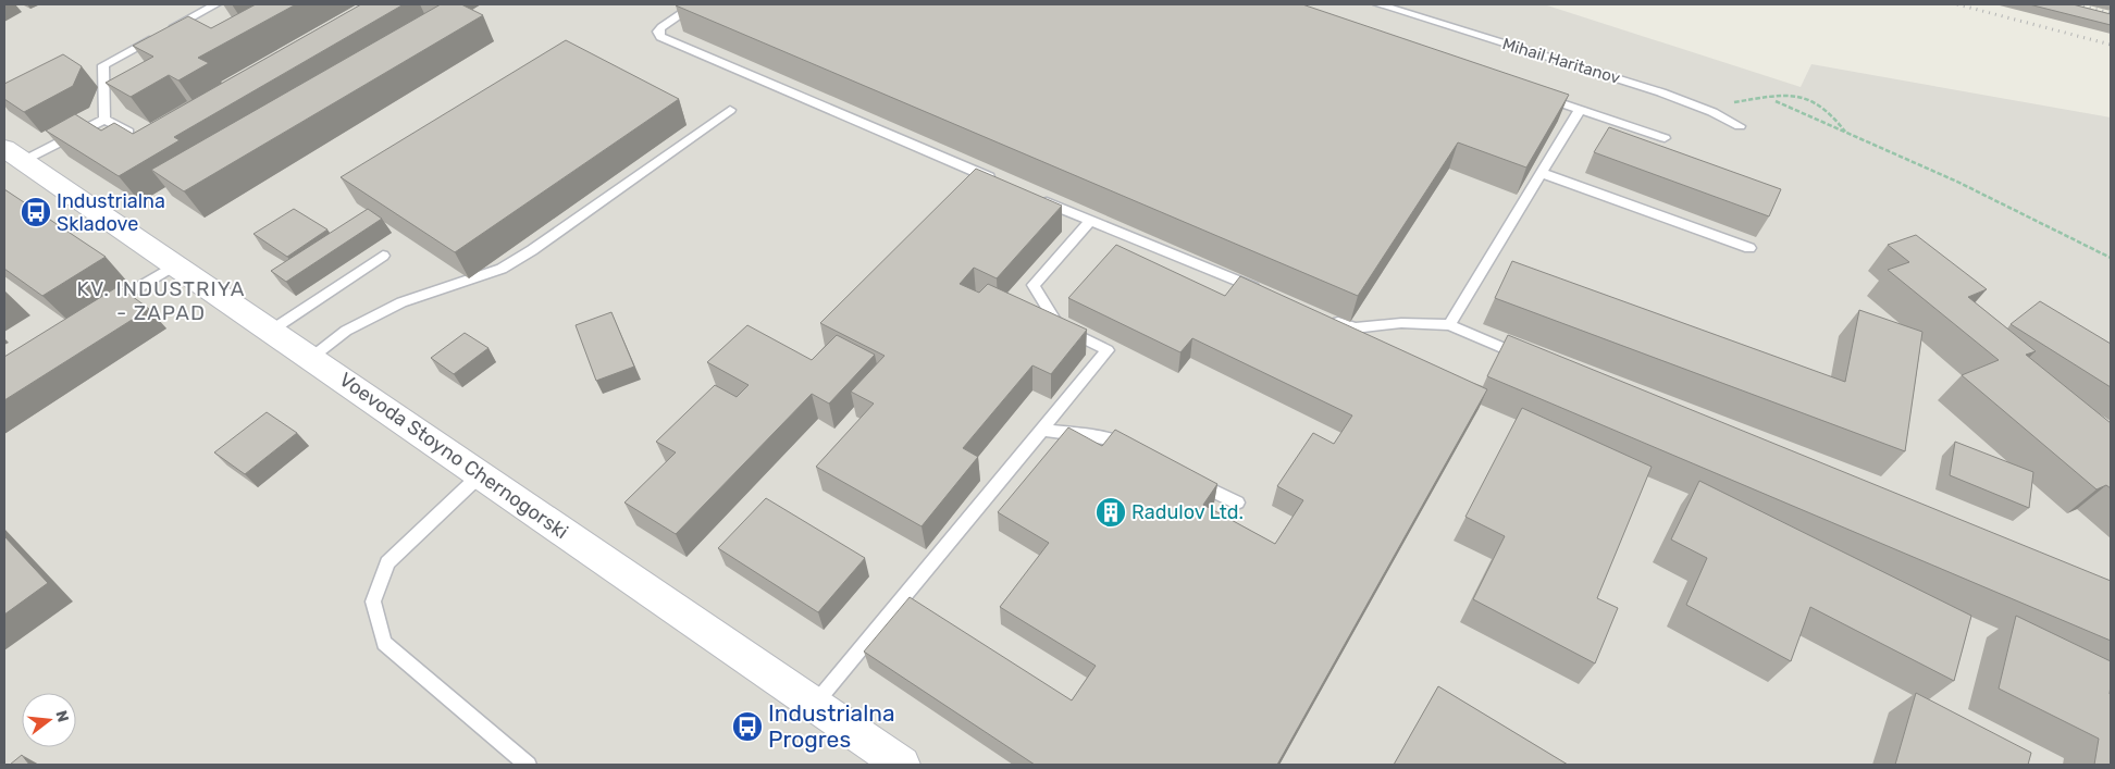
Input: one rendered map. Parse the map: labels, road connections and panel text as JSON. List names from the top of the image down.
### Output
{
  "streets": {
    "street": ["Voevoda Stoyno Chernogorski"],
    "lane": ["Mihail Haritanov"]
  },
  "districts": ["KV. INDUSTRIYA - ZAPAD"],
  "places": {
    "bus stop": ["Industrialna Skladove", "Industrialna Progres"],
    "building": ["Radulov Ltd."]
  },
  "north": "right"
}
